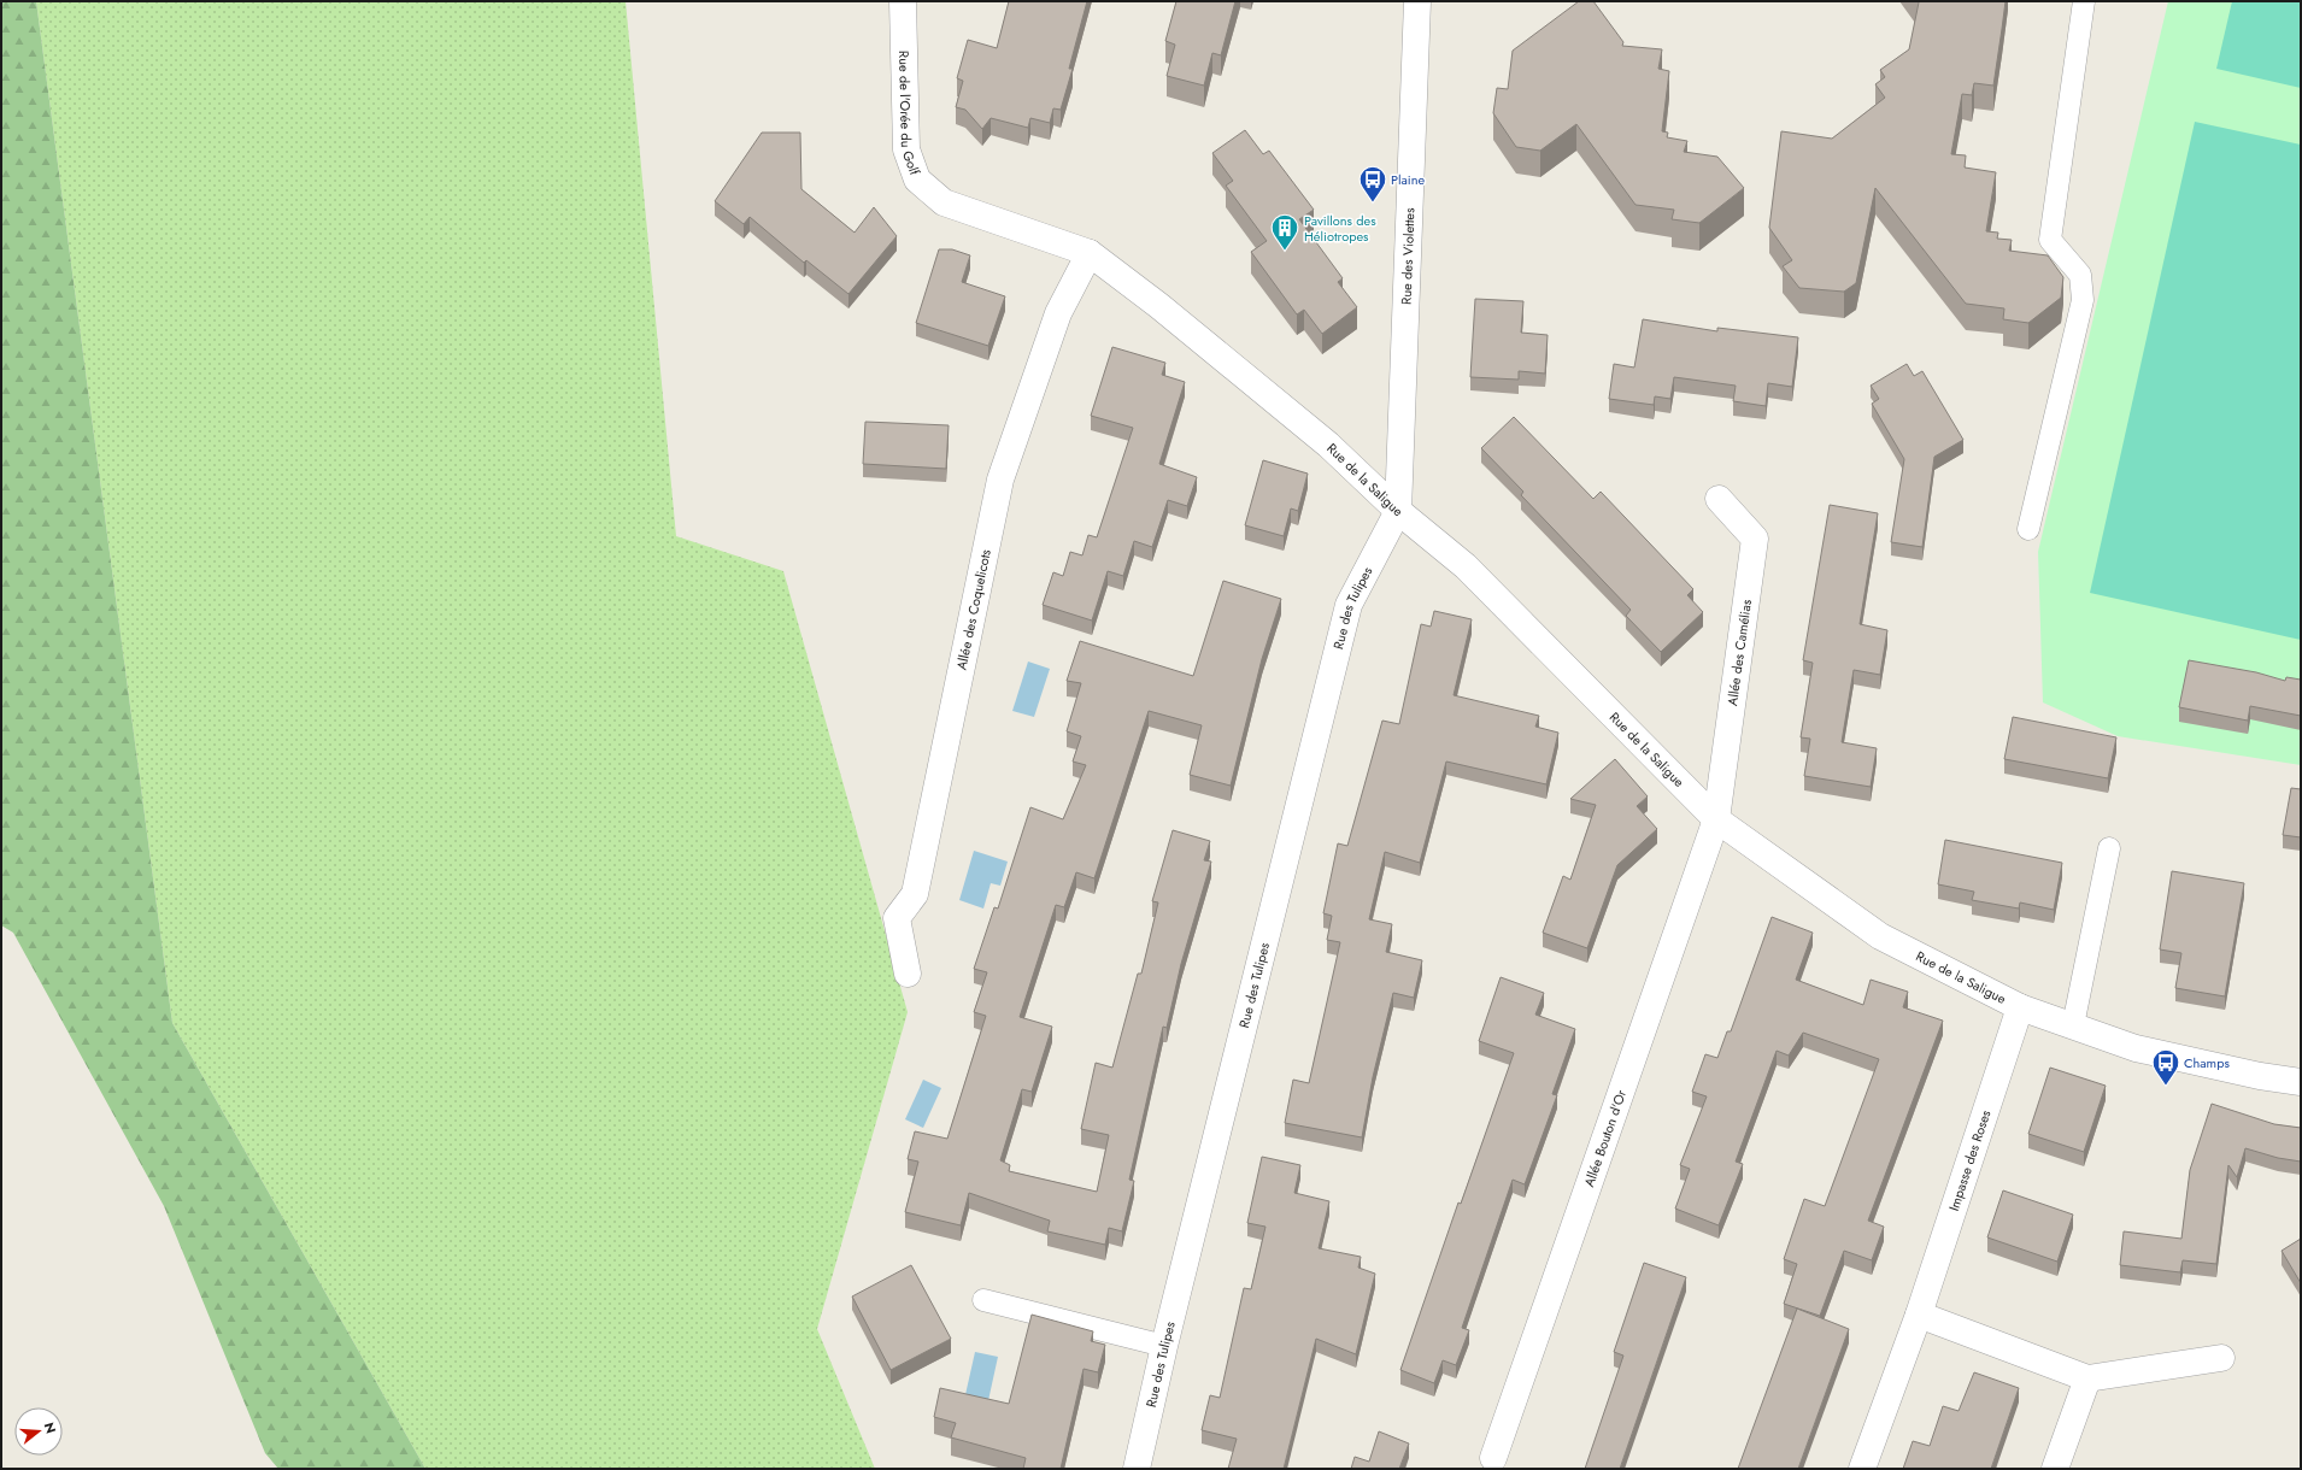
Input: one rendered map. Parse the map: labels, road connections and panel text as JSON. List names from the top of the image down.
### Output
{
  "streets": {
    "street": [
      "Rue de l'Orée du Golf",
      "Rue des Violettes",
      "Rue de la Saligue",
      "Rue des Tulipes",
      "Allée des Coquelicots",
      "Allée des Camélias",
      "Allée Bouton d'Or",
      "Impasse des Roses"
    ]
  },
  "crossings": [
    ["Rue de l'Orée du Golf", "Rue de la Saligue"],
    ["Rue de l'Orée du Golf", "Allée des Coquelicots"],
    ["Rue des Violettes", "Rue de la Saligue"],
    ["Rue des Violettes", "Rue des Tulipes"],
    ["Rue de la Saligue", "Rue des Tulipes"],
    ["Rue de la Saligue", "Allée des Coquelicots"],
    ["Rue de la Saligue", "Allée des Camélias"],
    ["Rue de la Saligue", "Allée Bouton d'Or"],
    ["Rue de la Saligue", "Impasse des Roses"],
    ["Allée des Camélias", "Allée Bouton d'Or"]
  ],
  "places": {
    "bus stop": ["Plaine", "Champs"],
    "building": ["Pavillons des Héliotropes"]
  },
  "north": "right"
}
